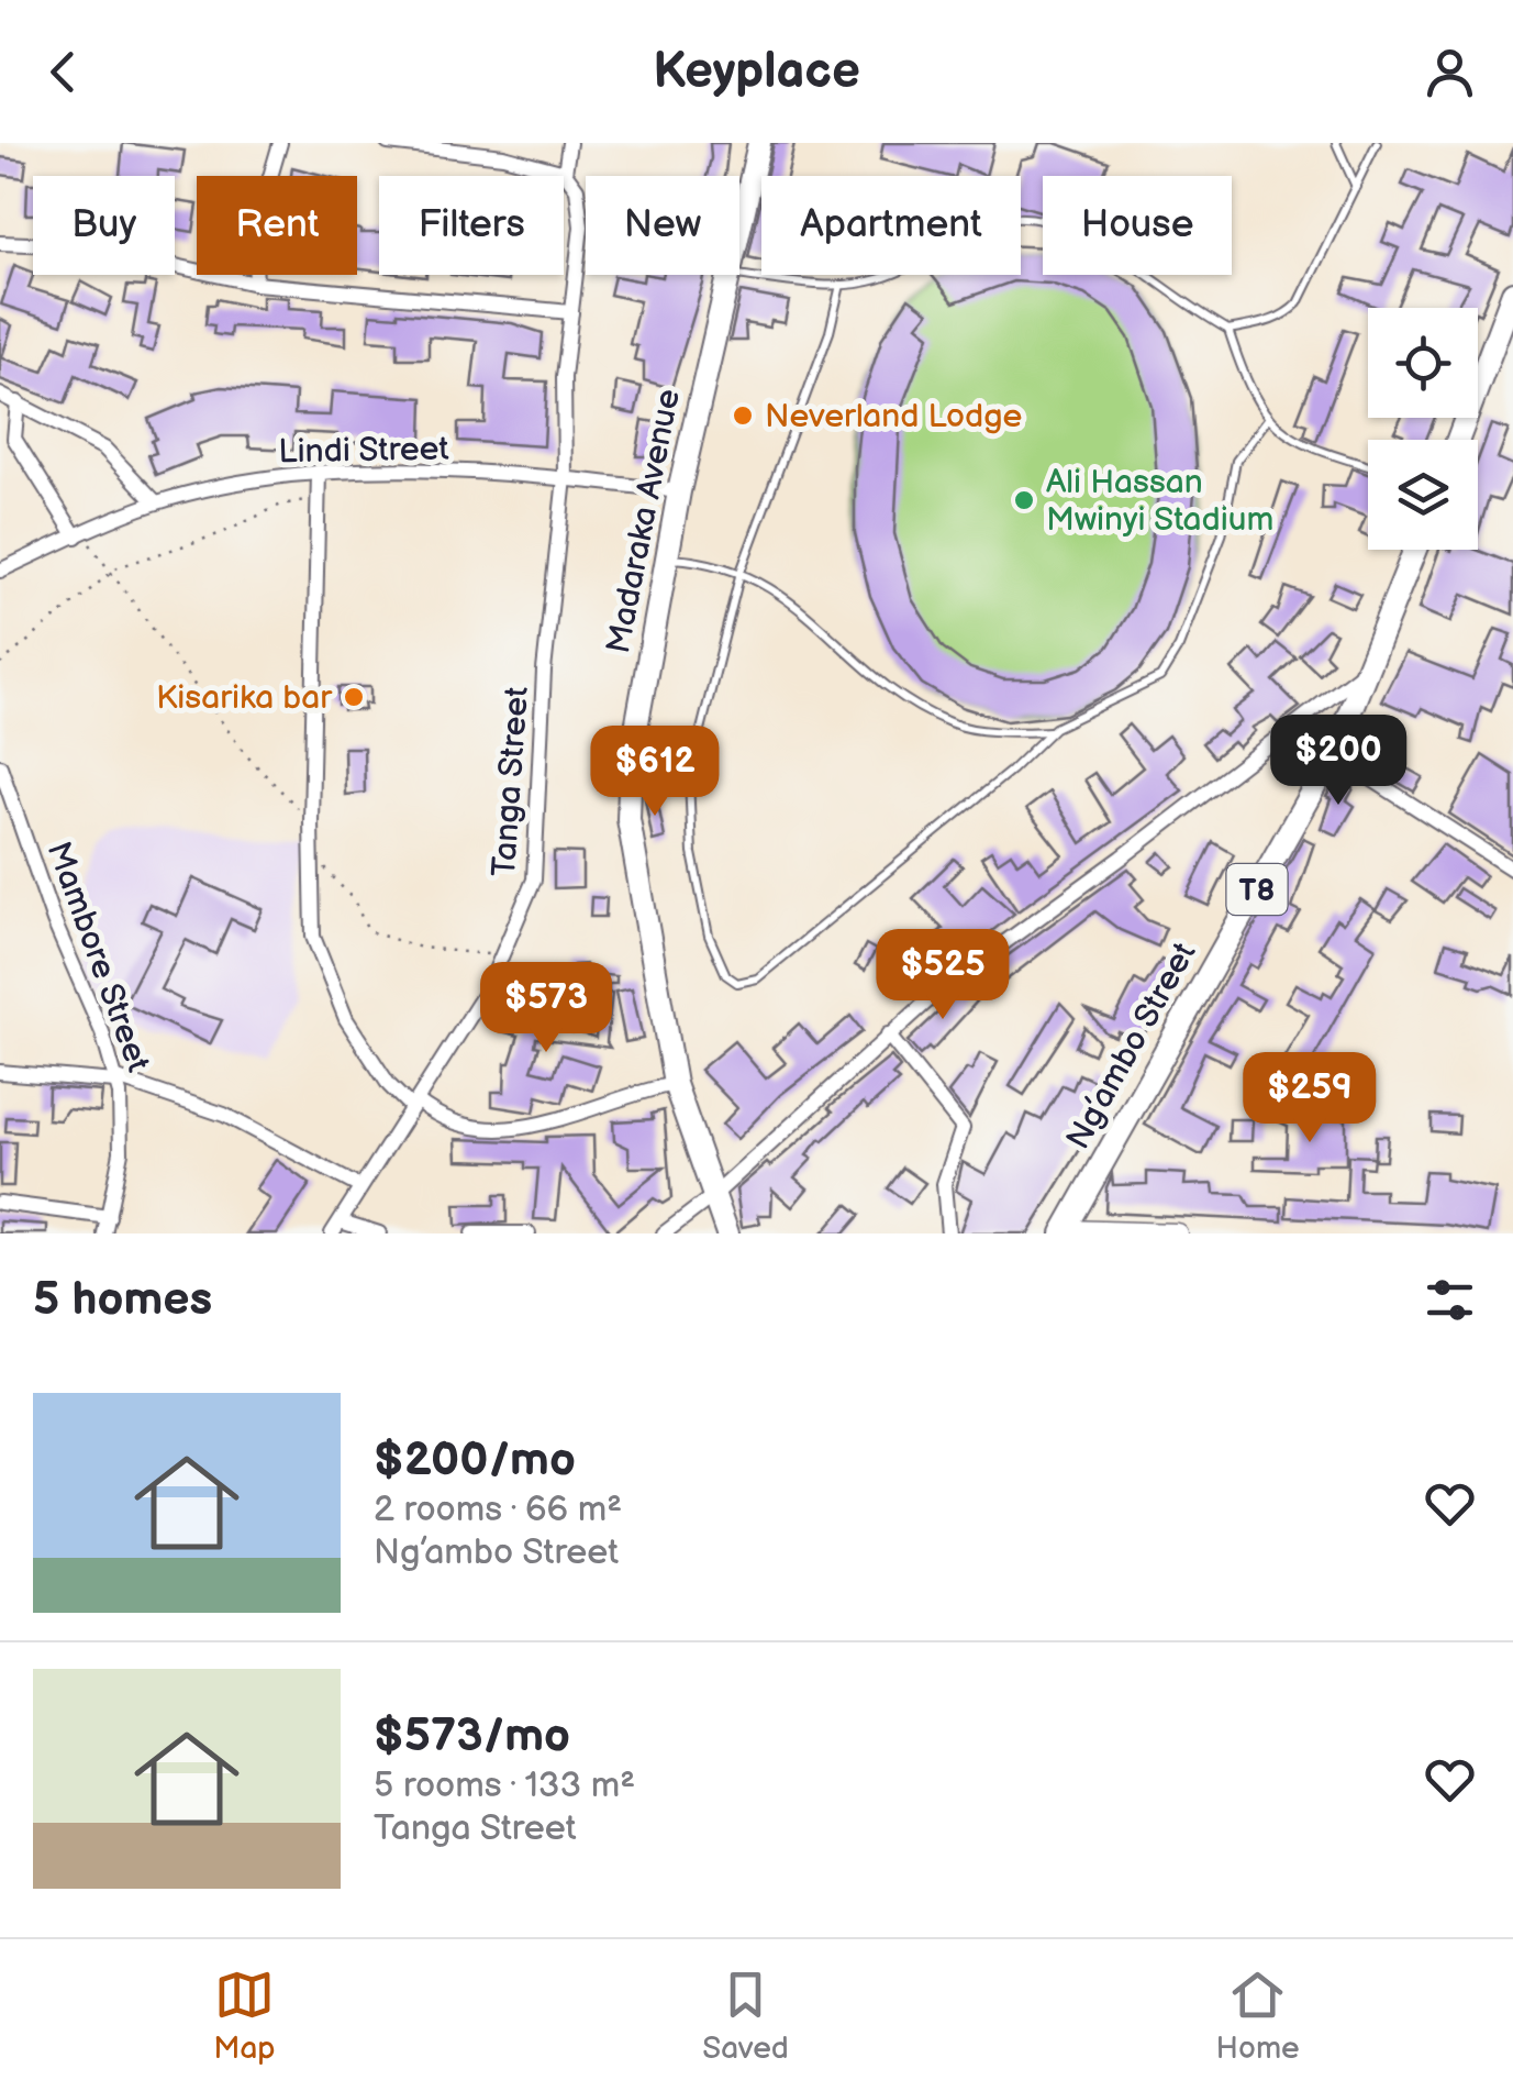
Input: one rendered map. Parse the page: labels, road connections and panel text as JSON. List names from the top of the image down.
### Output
{
  "streets": {
    "main road": ["Madaraka Avenue", "T8", "Ng’ambo Street"],
    "street": ["Lindi Street", "Tanga Street", "Mambore Street"]
  },
  "crossings": [
    ["Lindi Street", "Madaraka Avenue"],
    ["Lindi Street", "Tanga Street"]
  ],
  "places": ["Neverland Lodge", "Ali Hassan Mwinyi Stadium", "Kisarika bar"],
  "page": {
    "header": "Keyplace",
    "chip": [
      "Buy",
      "Rent",
      "Filters",
      "New",
      "Apartment",
      "House"
    ],
    "price": [
      "$200",
      "$612",
      "$525",
      "$573",
      "$259"
    ],
    "heading": "5 homes",
    "list": [
      {
        "name": "$200/mo",
        "note": "2 rooms · 66 m² · Ng’ambo Street"
      },
      {
        "name": "$573/mo",
        "note": "5 rooms · 133 m² · Tanga Street"
      }
    ],
    "tabs": ["Map", "Saved", "Home"]
  }
}
